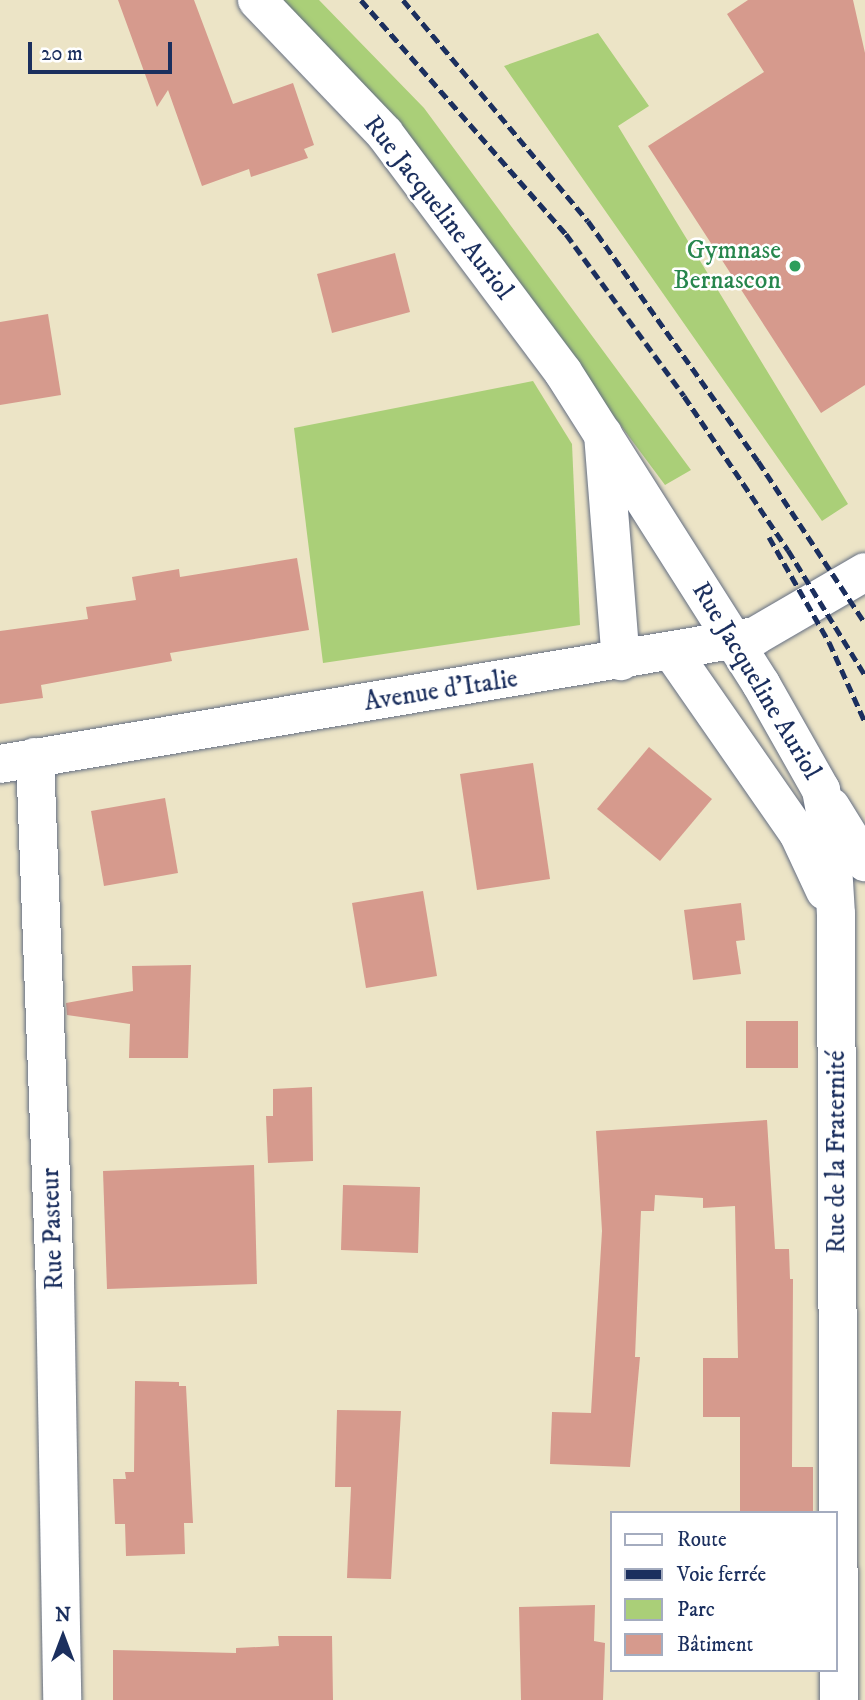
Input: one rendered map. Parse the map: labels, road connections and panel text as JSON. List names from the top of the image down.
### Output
{
  "streets": {
    "street": [
      "Rue Jacqueline Auriol",
      "Avenue d'Italie",
      "Rue de la Fraternité",
      "Rue Pasteur"
    ]
  },
  "crossings": [
    ["Rue Jacqueline Auriol", "Avenue d'Italie"],
    ["Rue Jacqueline Auriol", "Rue de la Fraternité"],
    ["Avenue d'Italie", "Rue de la Fraternité"],
    ["Avenue d'Italie", "Rue Pasteur"]
  ],
  "places": ["Gymnase Bernascon"],
  "legend": [
    "Route",
    "Voie ferrée",
    "Parc",
    "Bâtiment"
  ],
  "scale_bar": "20 m",
  "north": "top"
}
